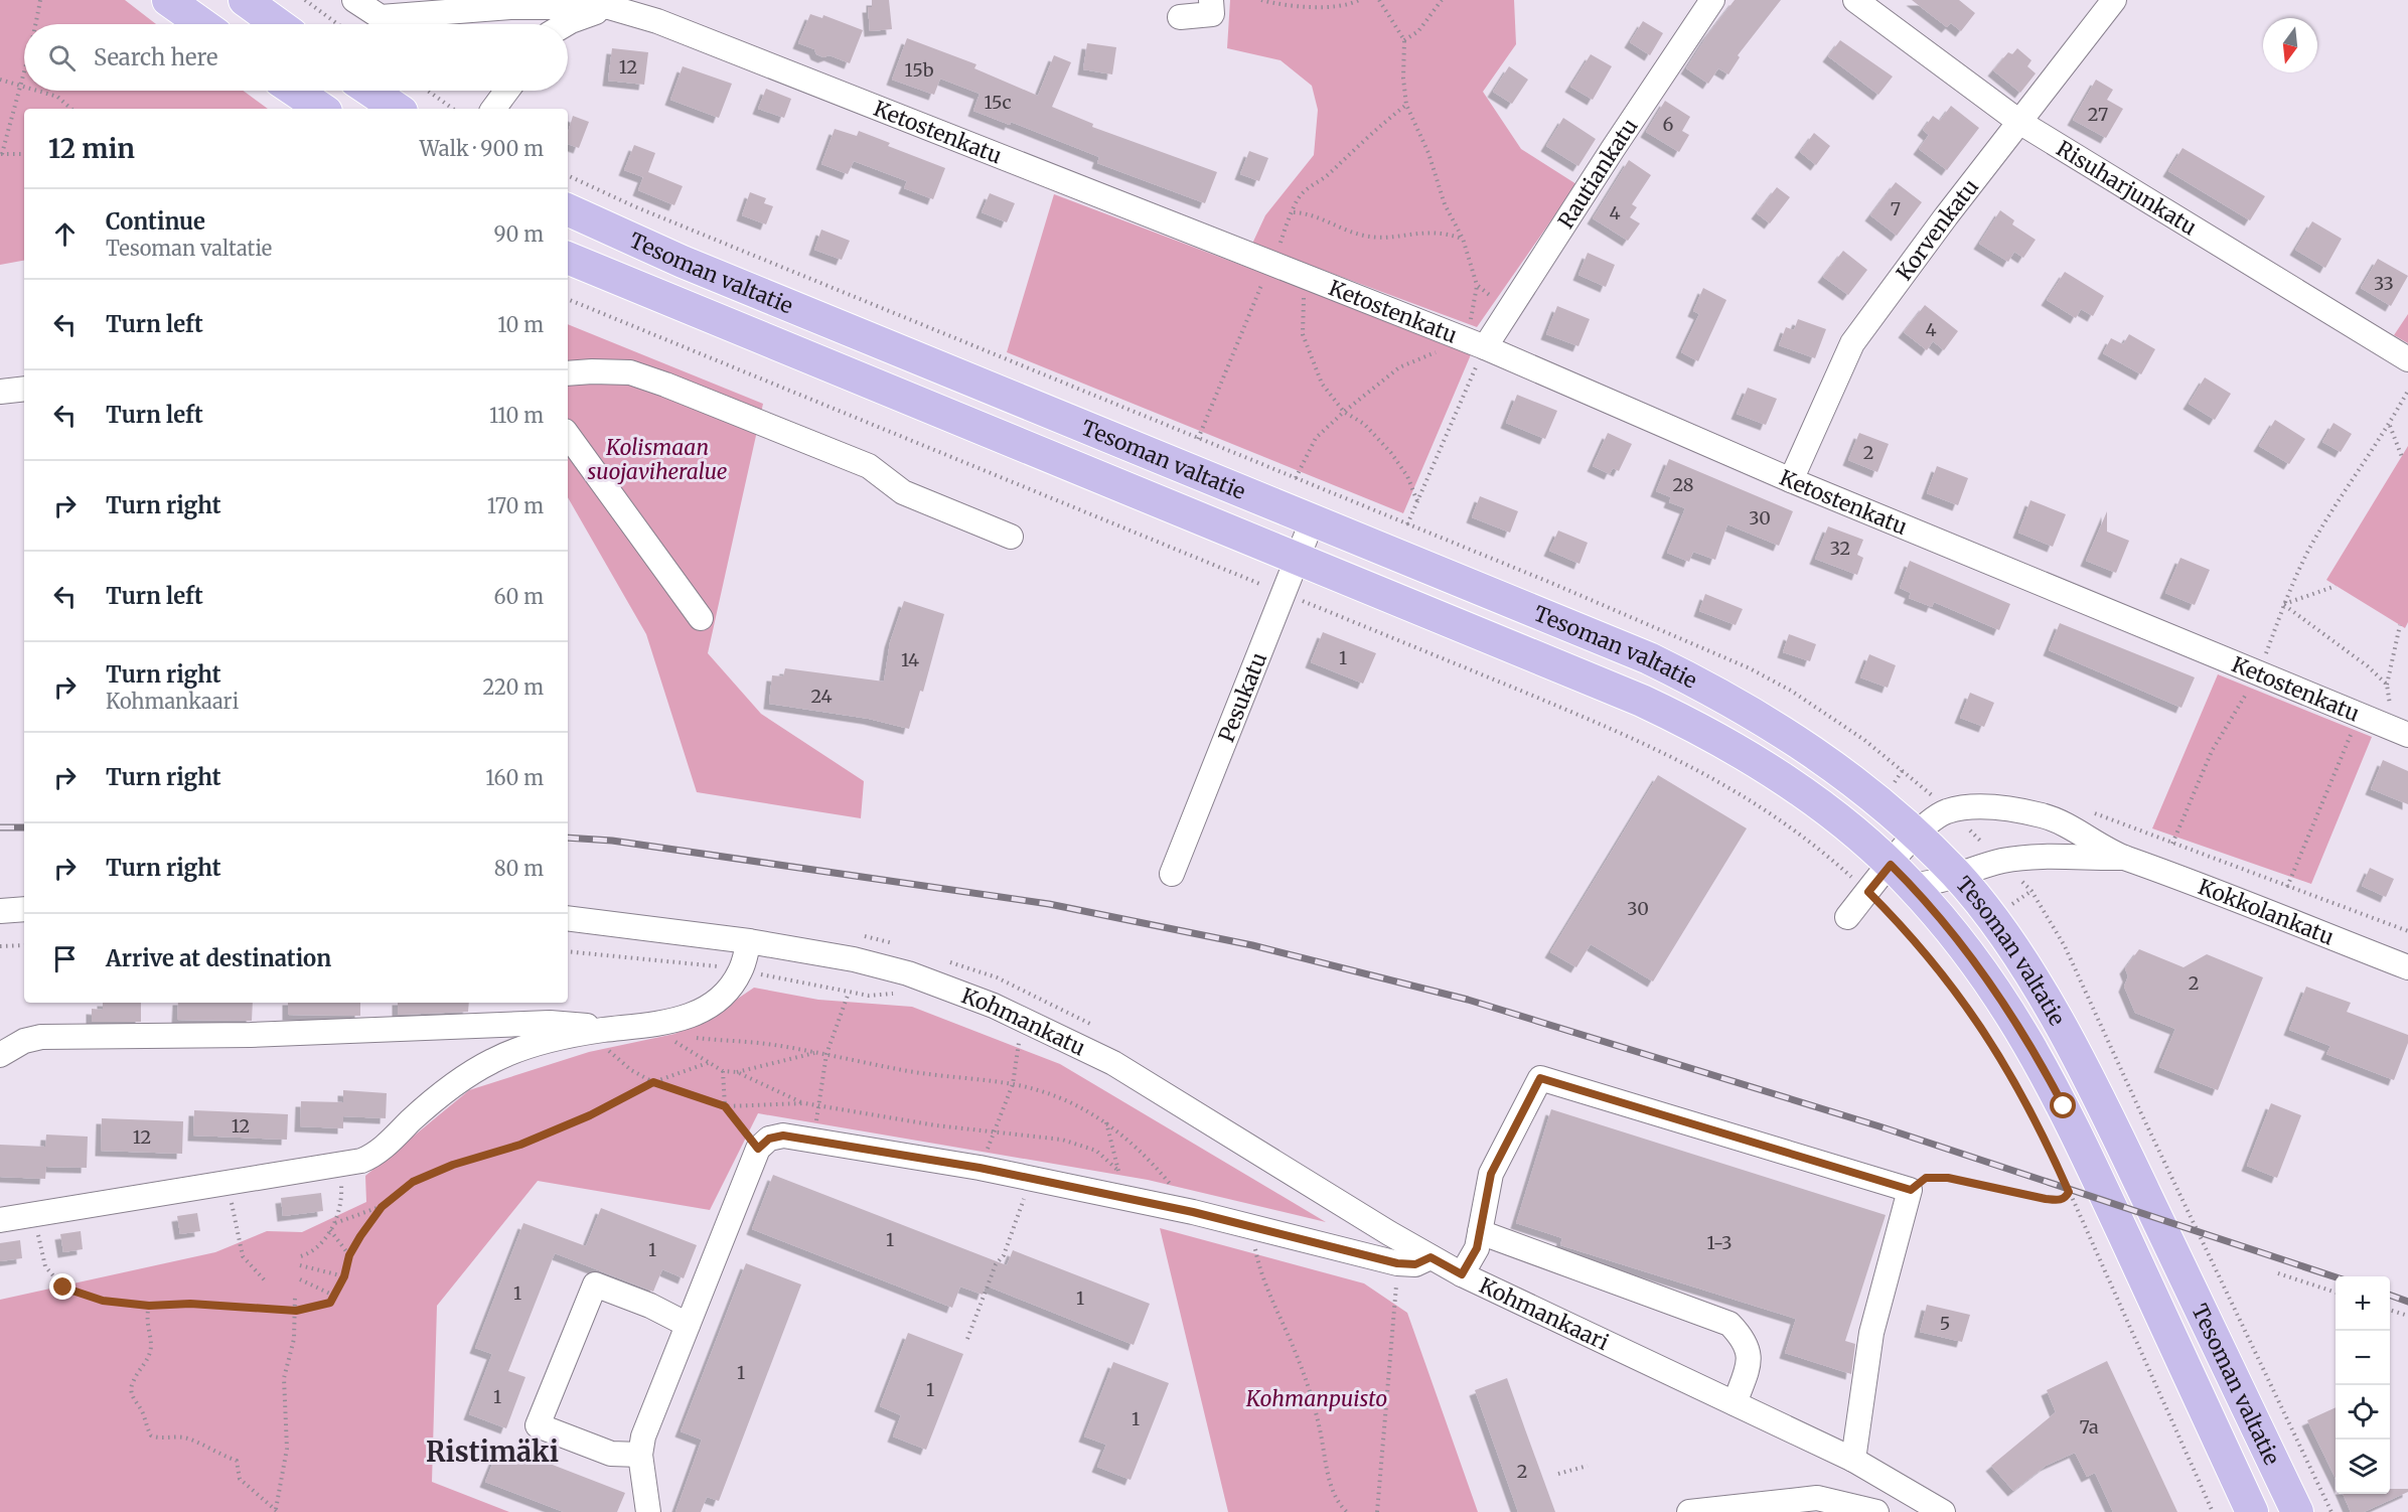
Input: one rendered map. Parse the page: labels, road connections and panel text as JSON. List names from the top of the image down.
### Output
{
  "streets": {
    "main road": ["Tesoman valtatie"],
    "street": [
      "Ketostenkatu",
      "Rautiankatu",
      "Risuharjunkatu",
      "Korvenkatu",
      "Pesukatu",
      "Kokkolankatu",
      "Kohmankatu",
      "Kohmankaari"
    ]
  },
  "crossings": [
    ["Ketostenkatu", "Rautiankatu"],
    ["Ketostenkatu", "Korvenkatu"],
    ["Risuharjunkatu", "Korvenkatu"],
    ["Tesoman valtatie", "Pesukatu"],
    ["Tesoman valtatie", "Kokkolankatu"],
    ["Kohmankatu", "Kohmankaari"]
  ],
  "districts": ["Ristimäki"],
  "parks": ["Kolismaan suojaviheralue", "Kohmanpuisto"],
  "house_numbers": [
    "12",
    "15b",
    "15c",
    "27",
    "6",
    "7",
    "4",
    "33",
    "4",
    "2",
    "28",
    "30",
    "32",
    "1",
    "14",
    "24",
    "30",
    "2",
    "12",
    "12",
    "1",
    "1-3",
    "1",
    "1",
    "1",
    "5",
    "1",
    "1",
    "1",
    "1",
    "7a",
    "2"
  ],
  "north": "bottom",
  "page": {
    "search": "Search here",
    "heading": ["12 min", "Walk · 900 m"],
    "list": [
      ["Continue", "Tesoman valtatie", "90 m"],
      ["Turn left", "10 m"],
      ["Turn left", "110 m"],
      ["Turn right", "170 m"],
      ["Turn left", "60 m"],
      ["Turn right", "Kohmankaari", "220 m"],
      ["Turn right", "160 m"],
      ["Turn right", "80 m"],
      "Arrive at destination"
    ],
    "map_buttons": ["+", "−"]
  }
}
